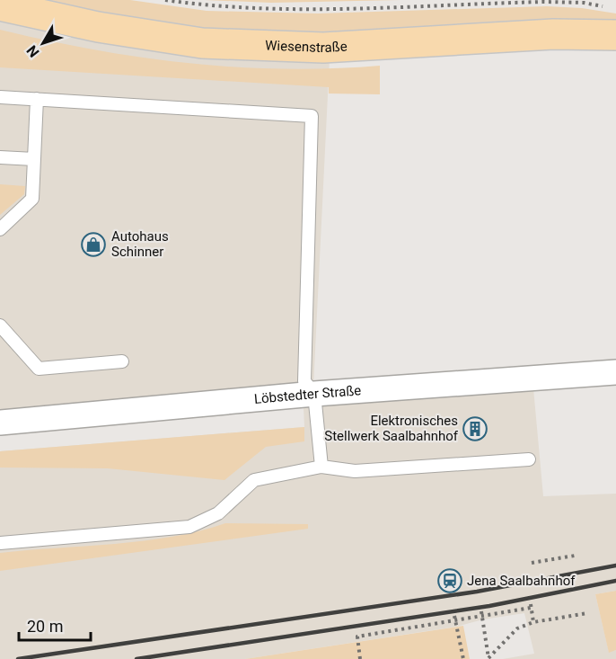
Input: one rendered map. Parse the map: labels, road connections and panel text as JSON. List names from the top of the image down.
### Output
{
  "streets": {
    "main road": ["Wiesenstraße"],
    "street": ["Löbstedter Straße"]
  },
  "places": {
    "shop": ["Autohaus Schinner"],
    "building": ["Elektronisches Stellwerk Saalbahnhof"],
    "station": ["Jena Saalbahnhof"]
  },
  "scale_bar": "20 m",
  "north": "bottom left"
}
